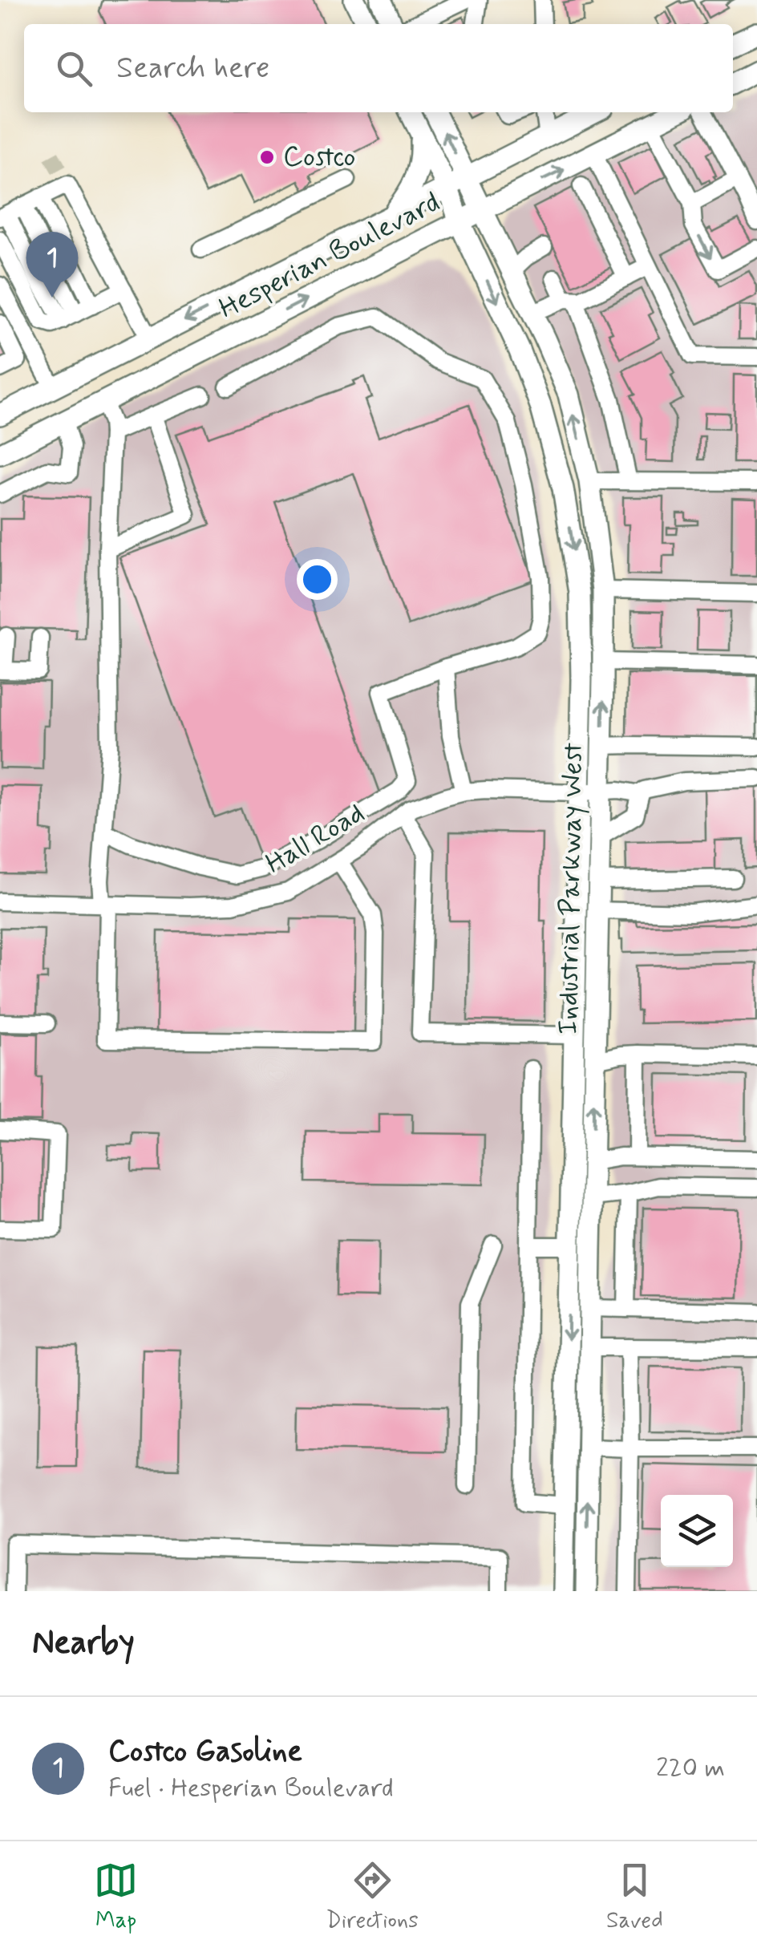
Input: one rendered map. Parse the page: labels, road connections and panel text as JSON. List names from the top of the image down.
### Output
{
  "streets": {
    "main road": ["Hesperian Boulevard", "Industrial Parkway West"],
    "street": ["Hall Road"]
  },
  "crossings": [
    ["Hesperian Boulevard", "Industrial Parkway West"],
    ["Hall Road", "Industrial Parkway West"]
  ],
  "places": ["Costco"],
  "page": {
    "search": "Search here",
    "pins": "1",
    "heading": "Nearby",
    "list": [
      {
        "mark": "1",
        "name": "Costco Gasoline",
        "note": "Fuel · Hesperian Boulevard",
        "value": "220 m"
      }
    ],
    "nav": ["Map", "Directions", "Saved"]
  }
}
